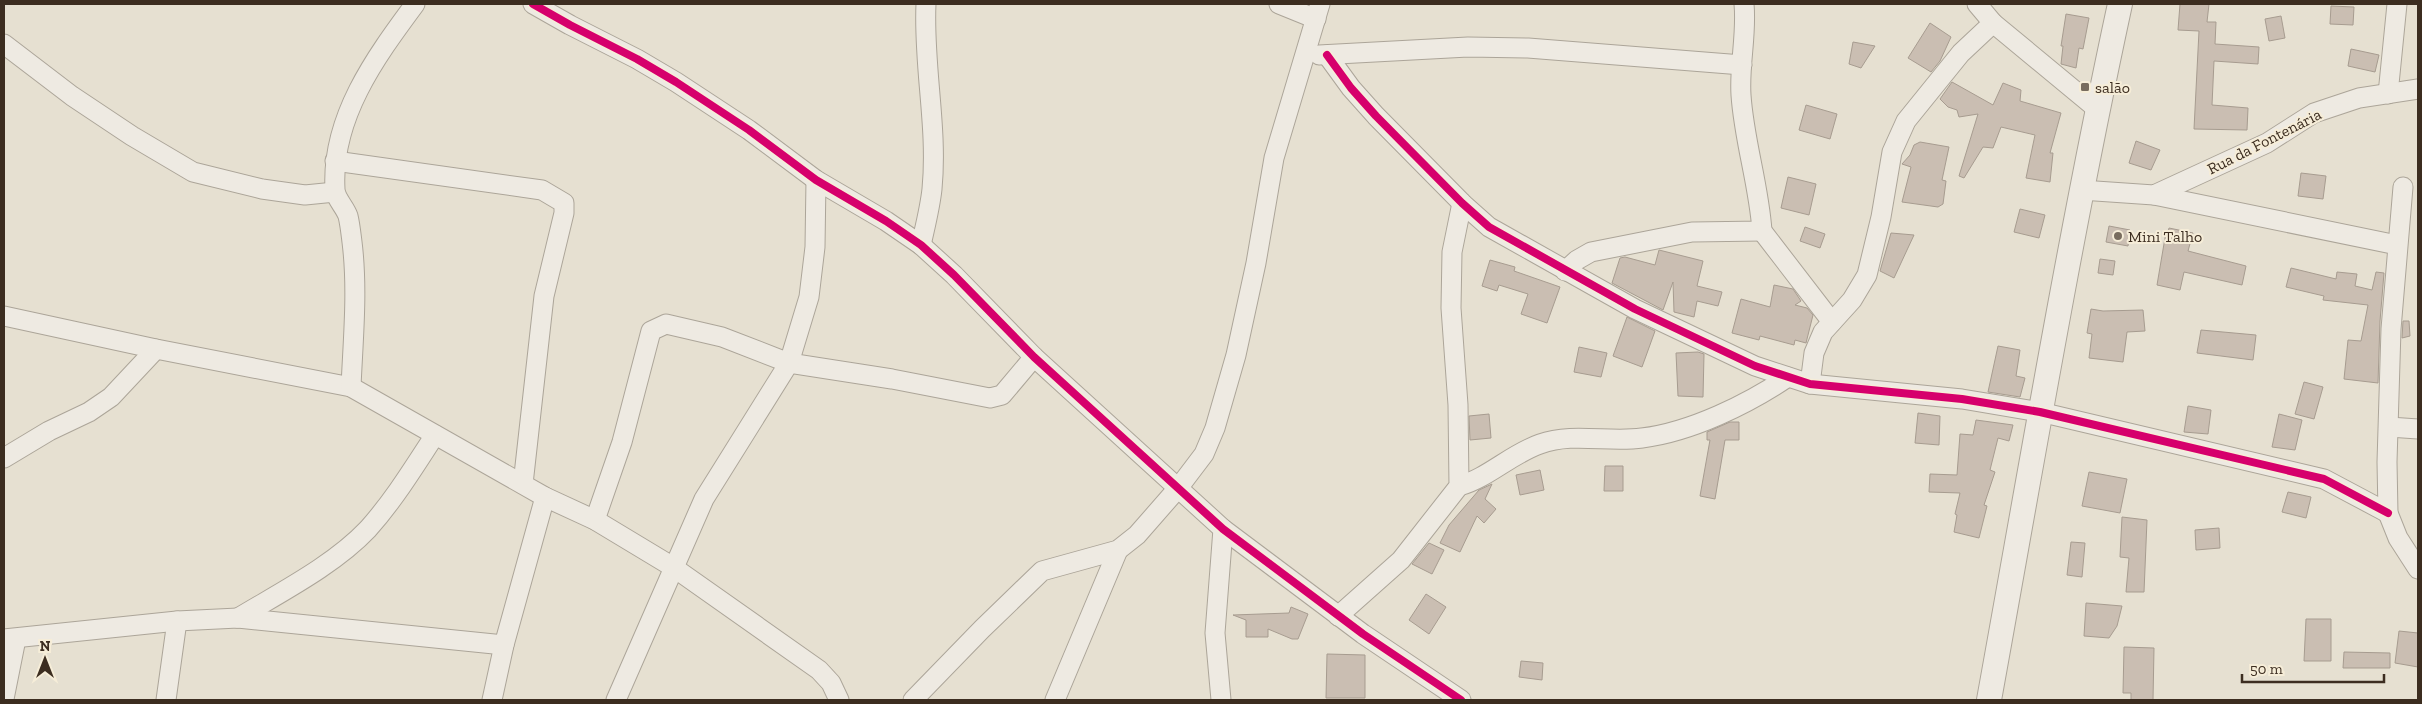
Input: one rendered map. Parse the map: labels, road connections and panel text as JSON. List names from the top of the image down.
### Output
{
  "streets": {
    "street": ["Rua da Fontenária"]
  },
  "places": {
    "transit": ["salão"],
    "other": ["Mini Talho"]
  },
  "scale_bar": "50 m",
  "north": "top"
}
